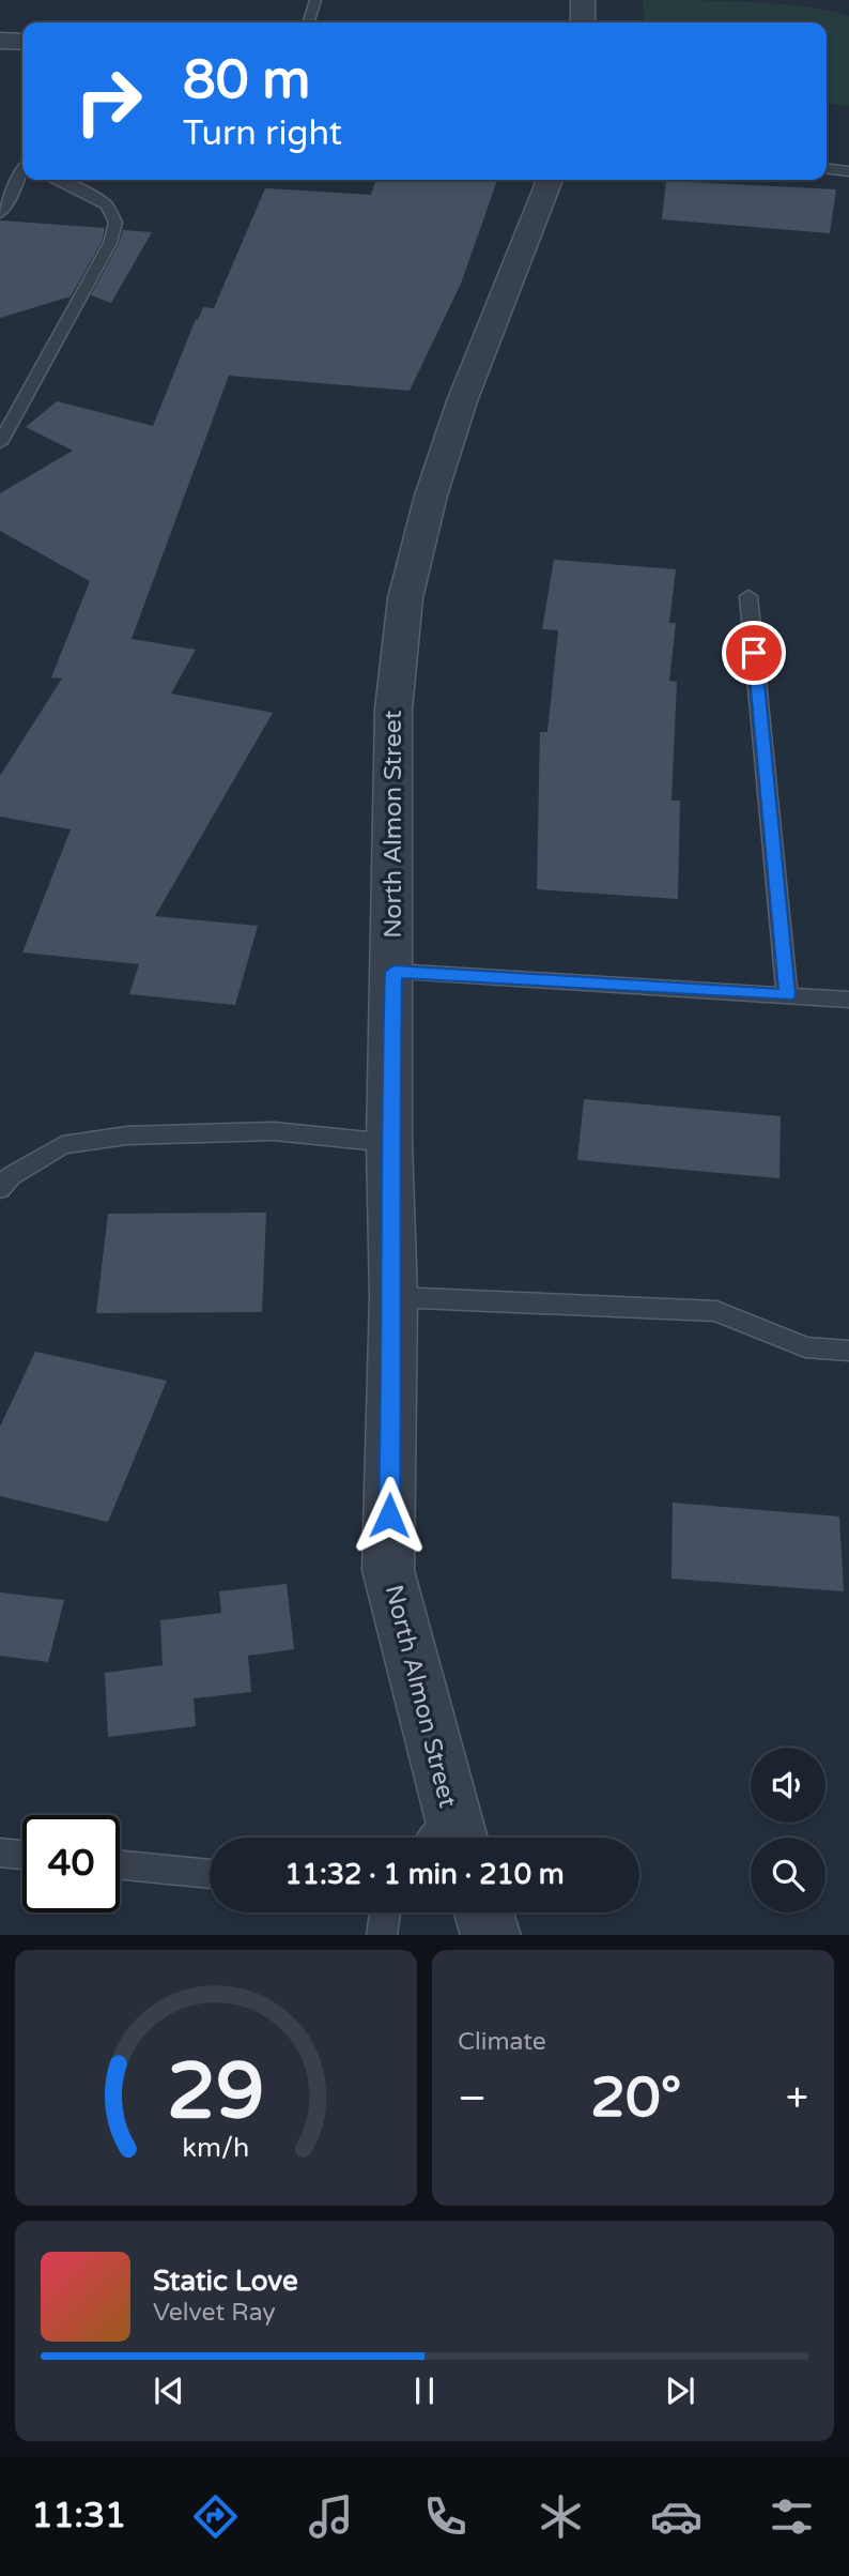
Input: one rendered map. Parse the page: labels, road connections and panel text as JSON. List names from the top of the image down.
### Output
{
  "streets": {
    "street": ["North Almon Street"]
  },
  "page": {
    "turn": ["80 m", "Turn right"],
    "limit": "40",
    "trip": "11:32 · 1 min · 210 m",
    "tile": "Climate",
    "heat": ["−", "20°", "+"],
    "song": ["Static Love", "Velvet Ray"],
    "tabs": "11:31",
    "gauge": ["29", "km/h"]
  }
}
